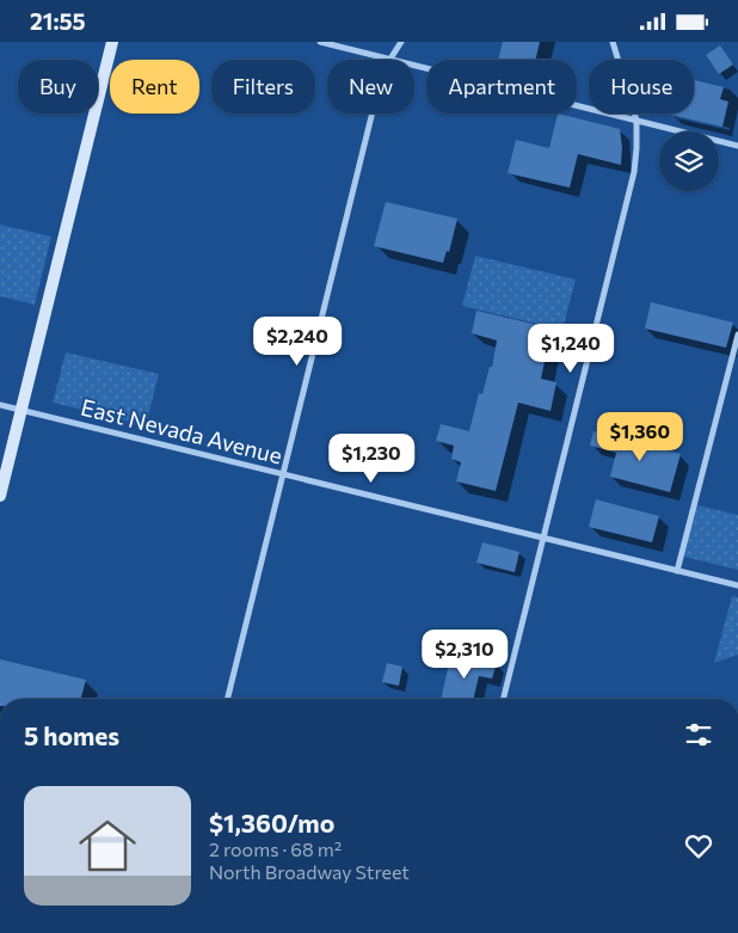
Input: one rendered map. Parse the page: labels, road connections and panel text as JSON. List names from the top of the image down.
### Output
{
  "streets": {
    "street": ["East Nevada Avenue"]
  },
  "page": {
    "status": "21:55",
    "chip": [
      "Buy",
      "Rent",
      "Filters",
      "New",
      "Apartment",
      "House"
    ],
    "price": [
      "$2,240",
      "$1,240",
      "$1,360",
      "$1,230",
      "$2,310"
    ],
    "heading": "5 homes",
    "list": [
      {
        "name": "$1,360/mo",
        "note": "2 rooms · 68 m² · North Broadway Street"
      }
    ]
  }
}
